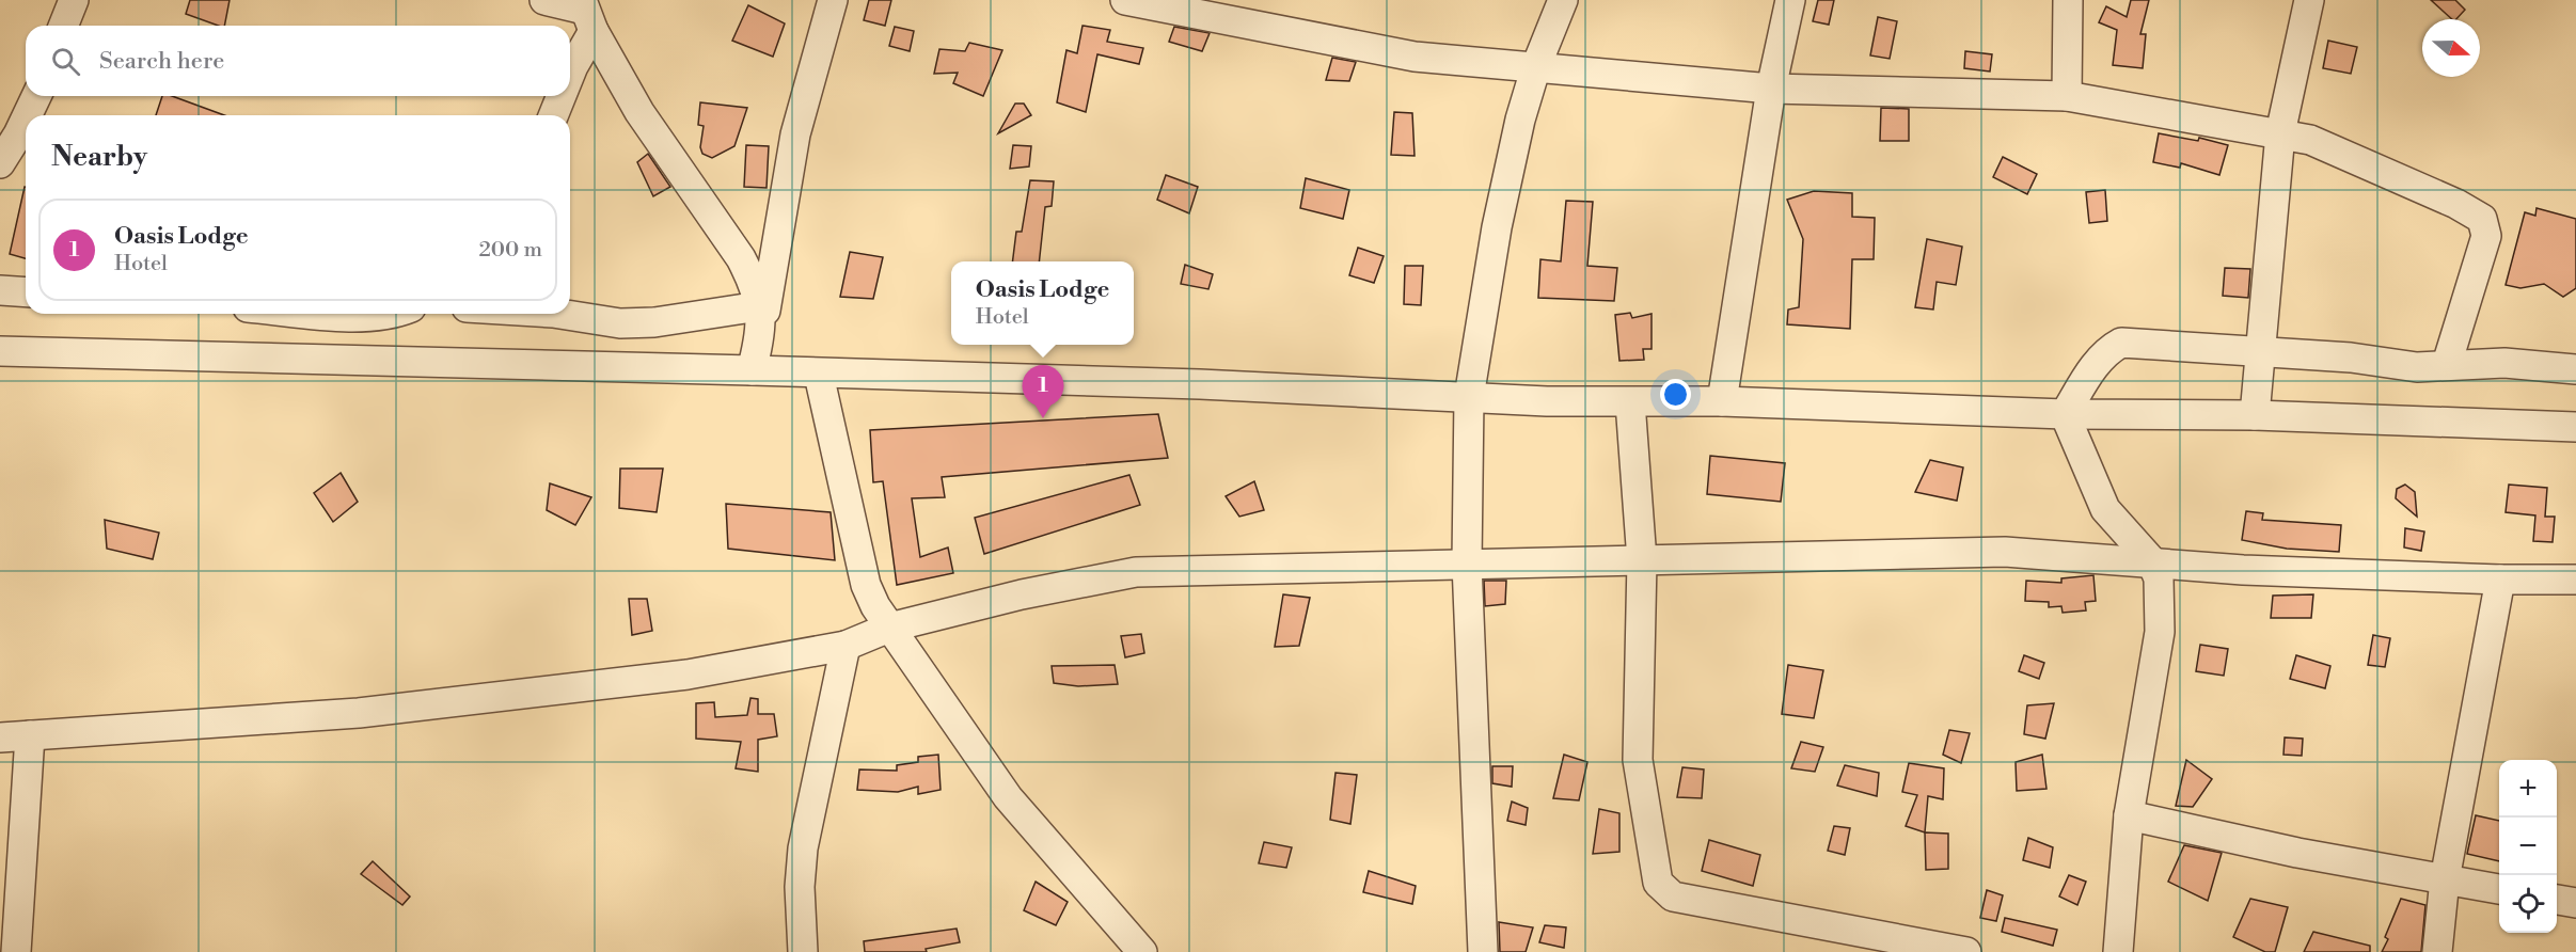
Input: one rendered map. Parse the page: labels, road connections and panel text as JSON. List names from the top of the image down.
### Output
{
  "north": "right",
  "page": {
    "search": "Search here",
    "heading": "Nearby",
    "list": [
      {
        "mark": "1",
        "name": "Oasis Lodge",
        "note": "Hotel",
        "value": "200 m"
      }
    ],
    "popup": ["Oasis Lodge", "Hotel"],
    "pins": "1",
    "map_buttons": ["+", "−"]
  }
}
